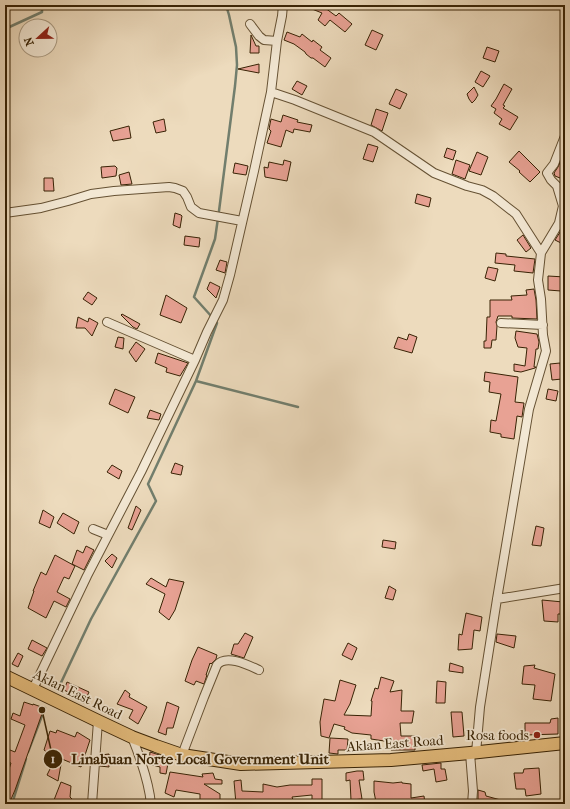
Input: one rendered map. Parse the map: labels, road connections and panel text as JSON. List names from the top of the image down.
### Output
{
  "streets": {
    "main road": ["Aklan East Road"]
  },
  "places": ["Linabuan Norte Local Government Unit", "Rosa foods"],
  "north": "left"
}
